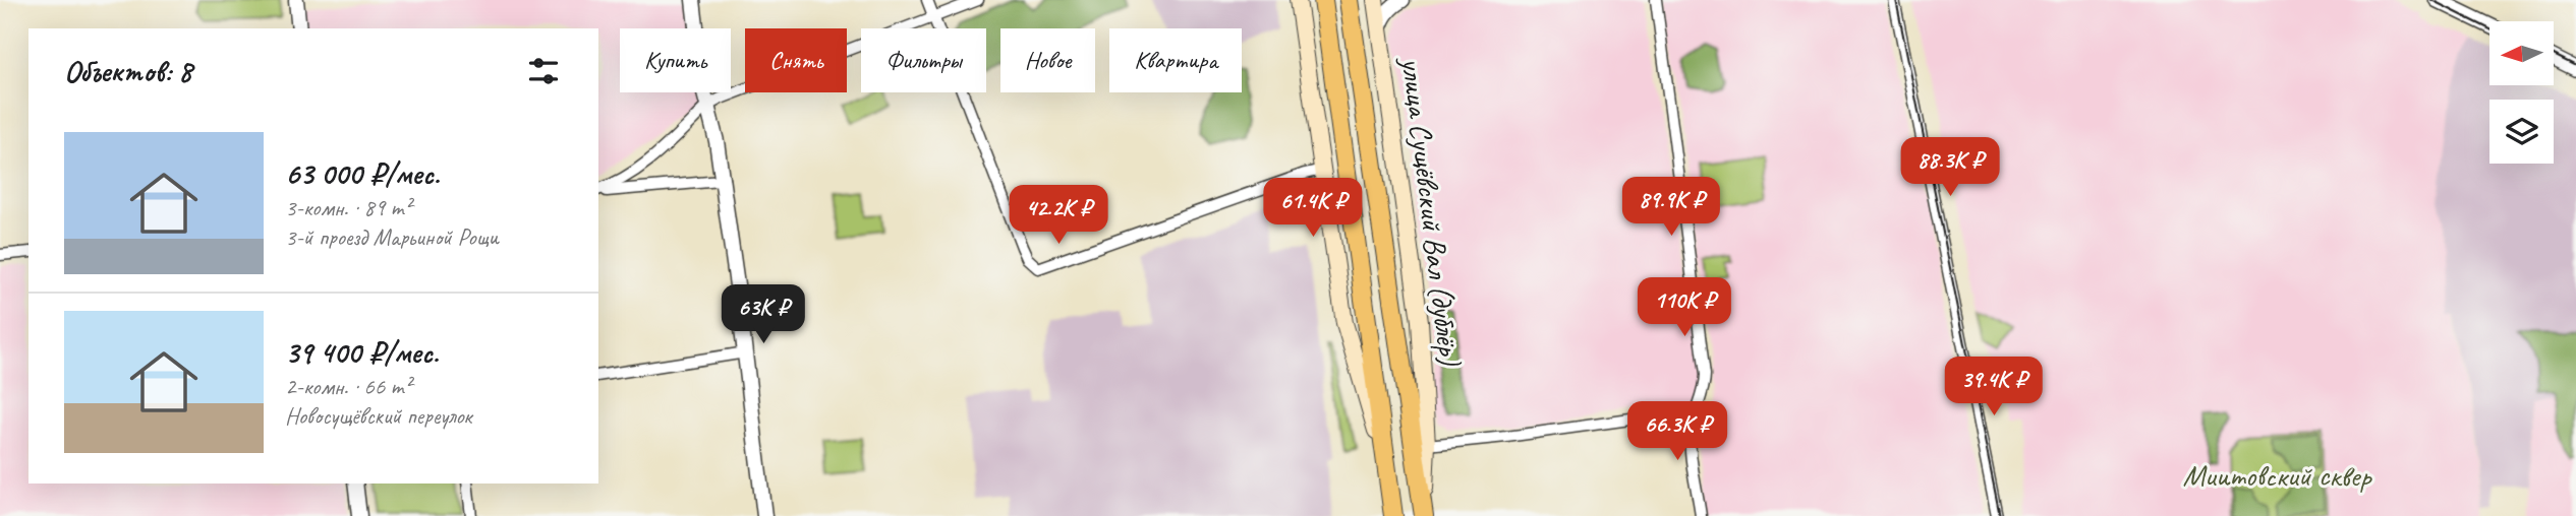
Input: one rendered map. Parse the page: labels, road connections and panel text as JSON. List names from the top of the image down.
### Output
{
  "streets": {
    "main road": ["улица Сущёвский Вал (дублёр)"]
  },
  "parks": ["Миитовский сквер"],
  "north": "left",
  "page": {
    "chip": [
      "Купить",
      "Снять",
      "Фильтры",
      "Новое",
      "Квартира"
    ],
    "heading": "Объектов: 8",
    "list": [
      {
        "name": "63 000 ₽/мес.",
        "note": "3-комн. · 89 m² · 3-й проезд Марьиной Рощи"
      },
      {
        "name": "39 400 ₽/мес.",
        "note": "2-комн. · 66 m² · Новосущёвский переулок"
      }
    ],
    "price": [
      "88.3K ₽",
      "89.9K ₽",
      "61.4K ₽",
      "42.2K ₽",
      "110K ₽",
      "63K ₽",
      "39.4K ₽",
      "66.3K ₽"
    ]
  }
}
